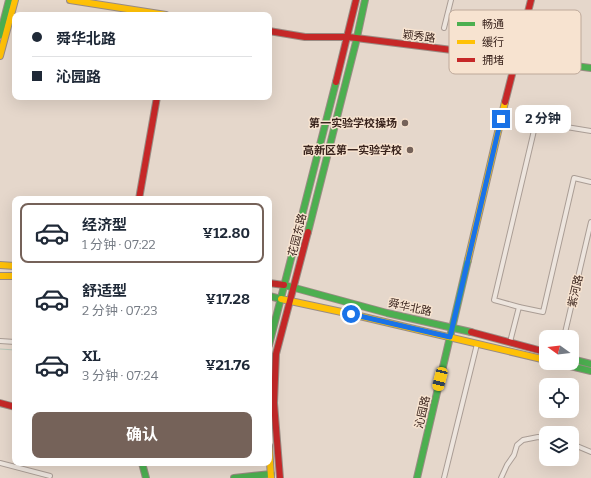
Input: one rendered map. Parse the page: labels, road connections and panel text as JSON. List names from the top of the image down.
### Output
{
  "streets": {
    "main road": [
      "颖秀路",
      "花园东路",
      "舜华北路",
      "沁园路"
    ],
    "street": ["紫河路"]
  },
  "crossings": [
    ["颖秀路", "花园东路"],
    ["花园东路", "舜华北路"],
    ["舜华北路", "沁园路"]
  ],
  "places": ["第一实验学校操场", "高新区第一实验学校"],
  "legend": ["畅通", "缓行", "拥堵"],
  "north": "left",
  "page": {
    "banner": ["舜华北路", "沁园路"],
    "bubble": "2 分钟",
    "list": [
      {
        "name": "经济型",
        "note": "1 分钟 · 07:22",
        "value": "¥12.80"
      },
      {
        "name": "舒适型",
        "note": "2 分钟 · 07:23",
        "value": "¥17.28"
      },
      {
        "name": "XL",
        "note": "3 分钟 · 07:24",
        "value": "¥21.76"
      }
    ],
    "buttons": "确认"
  }
}
